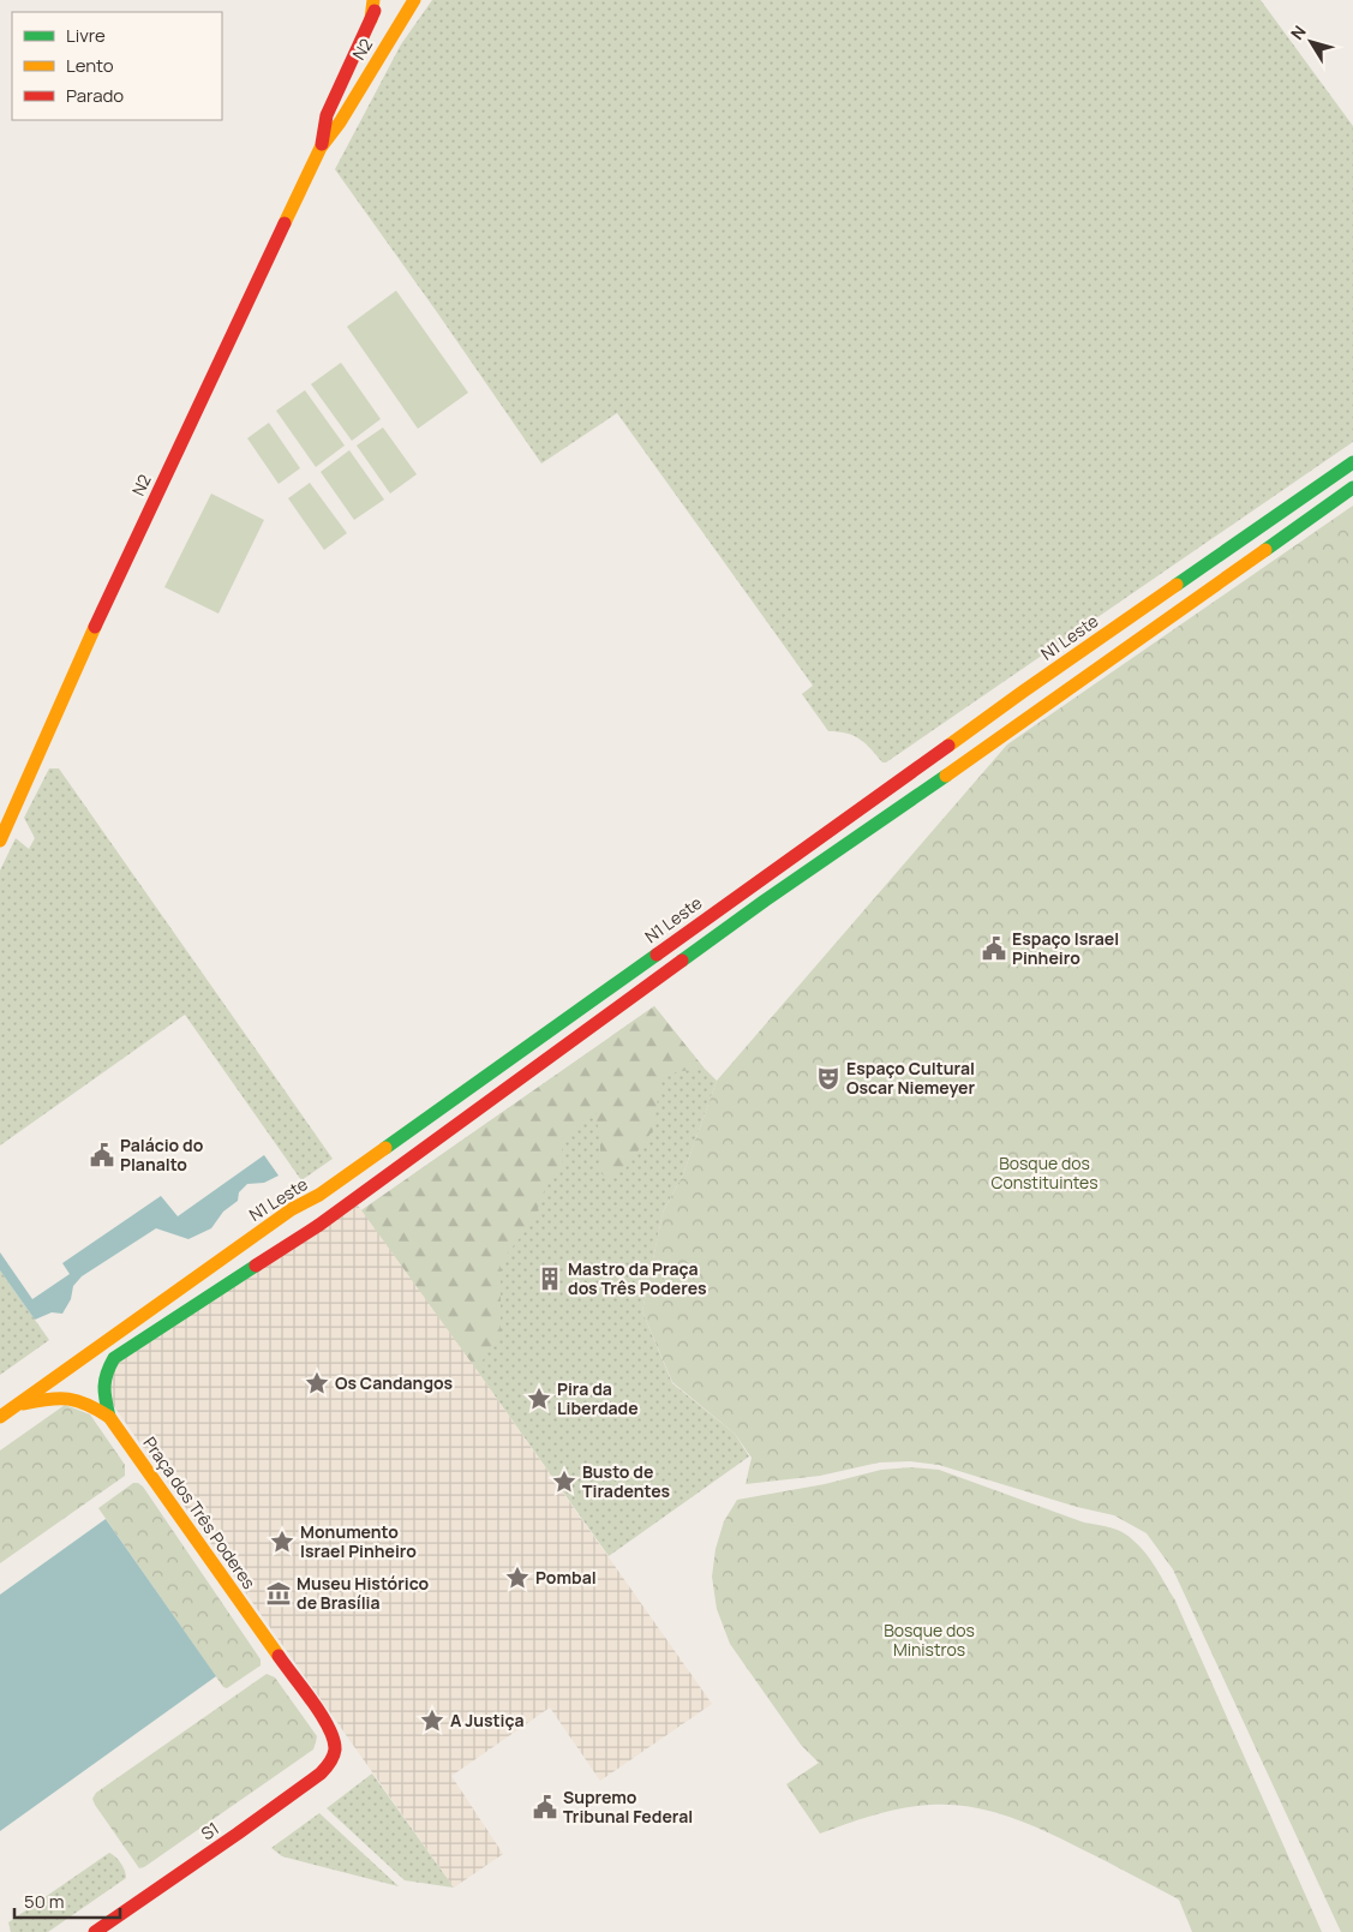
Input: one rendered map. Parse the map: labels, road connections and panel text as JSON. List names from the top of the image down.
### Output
{
  "streets": {
    "main road": [
      "N2",
      "N1 Leste",
      "Praça dos Três Poderes",
      "S1"
    ]
  },
  "crossings": [
    ["Praça dos Três Poderes", "S1"]
  ],
  "parks": ["Bosque dos Constituintes", "Bosque dos Ministros"],
  "places": {
    "public building": ["Espaço Israel Pinheiro", "Palácio do Planalto", "Supremo Tribunal Federal"],
    "theatre": ["Espaço Cultural Oscar Niemeyer"],
    "building": ["Mastro da Praça dos Três Poderes"],
    "place": [
      "Os Candangos",
      "Pira da Liberdade",
      "Busto de Tiradentes",
      "Monumento Israel Pinheiro",
      "Pombal",
      "A Justiça"
    ],
    "museum": ["Museu Histórico de Brasília"]
  },
  "legend": ["Livre", "Lento", "Parado"],
  "scale_bar": "50 m",
  "north": "top left"
}
